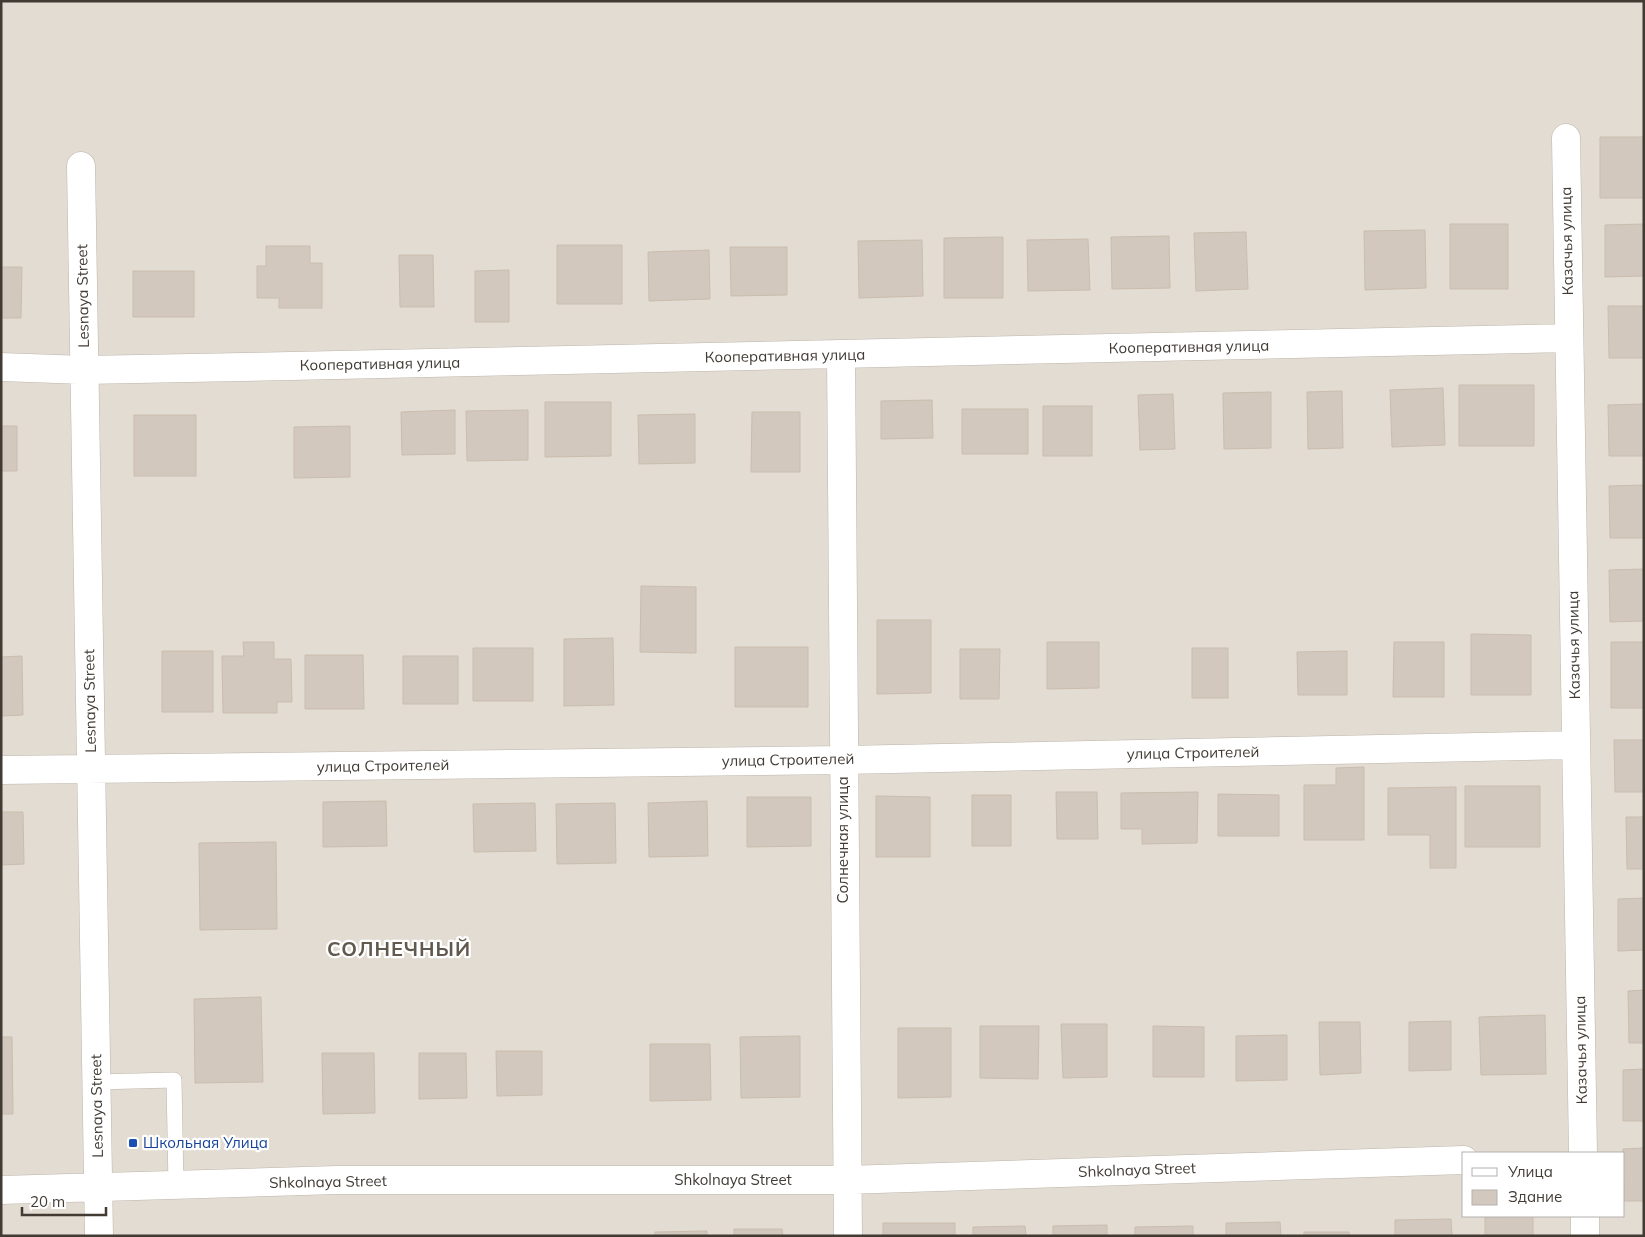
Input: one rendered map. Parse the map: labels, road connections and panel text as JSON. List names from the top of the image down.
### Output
{
  "streets": {
    "street": [
      "Казачья улица",
      "Lesnaya Street",
      "Кооперативная улица",
      "улица Строителей",
      "Солнечная улица",
      "Shkolnaya Street"
    ]
  },
  "crossings": [
    ["Казачья улица", "Кооперативная улица"],
    ["Казачья улица", "улица Строителей"],
    ["Lesnaya Street", "Кооперативная улица"],
    ["Lesnaya Street", "улица Строителей"],
    ["Lesnaya Street", "Shkolnaya Street"],
    ["Кооперативная улица", "Солнечная улица"],
    ["улица Строителей", "Солнечная улица"],
    ["Солнечная улица", "Shkolnaya Street"]
  ],
  "districts": ["СОЛНЕЧНЫЙ"],
  "places": {
    "transit": ["Школьная Улица"]
  },
  "legend": ["Улица", "Здание"],
  "scale_bar": "20 m"
}
